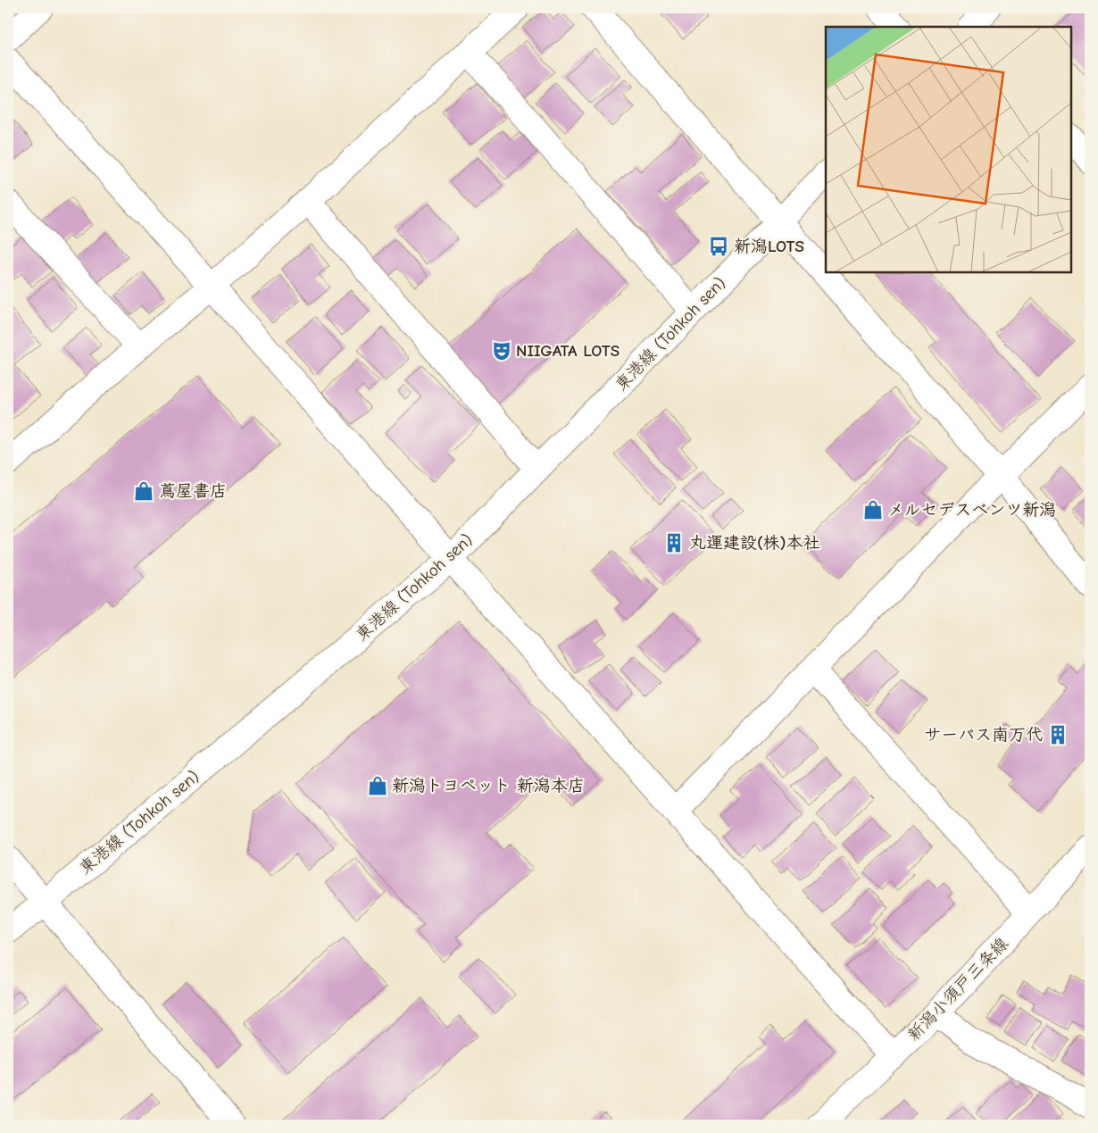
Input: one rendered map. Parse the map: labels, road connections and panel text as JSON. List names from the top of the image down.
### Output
{
  "streets": {
    "street": ["東港線 (Tohkoh sen)", "新潟小須戸三条線"]
  },
  "places": {
    "bus stop": ["新潟LOTS"],
    "theatre": ["NIIGATA LOTS"],
    "shop": ["蔦屋書店", "メルセデスベンツ新潟", "新潟トヨペット 新潟本店"],
    "building": ["丸運建設(株)本社", "サーパス南万代"]
  }
}
